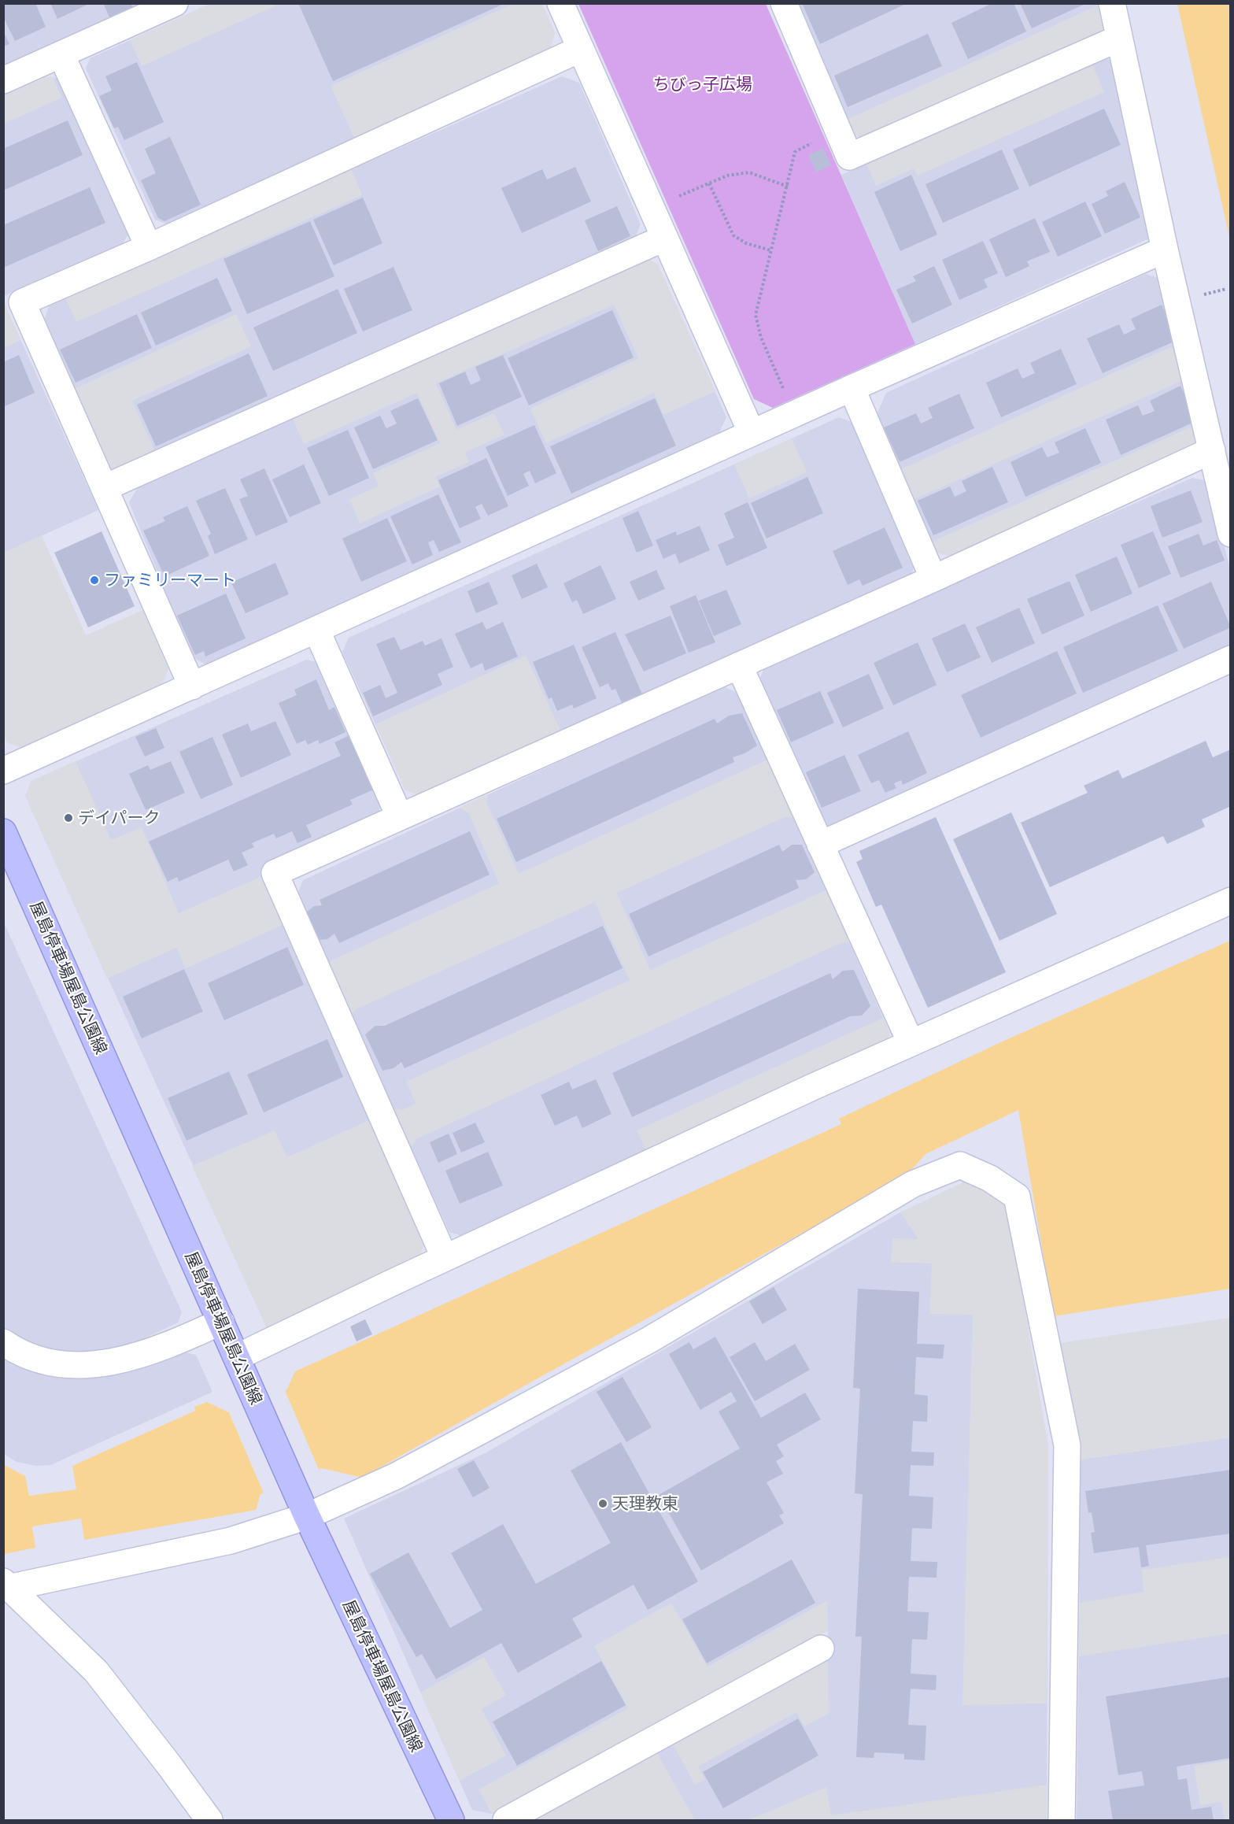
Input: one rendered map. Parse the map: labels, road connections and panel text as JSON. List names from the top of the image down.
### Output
{
  "streets": {
    "main road": ["屋島停車場屋島公園線"]
  },
  "parks": ["ちびっ子広場"],
  "places": ["ファミリーマート", "デイパーク", "天理教東"]
}
